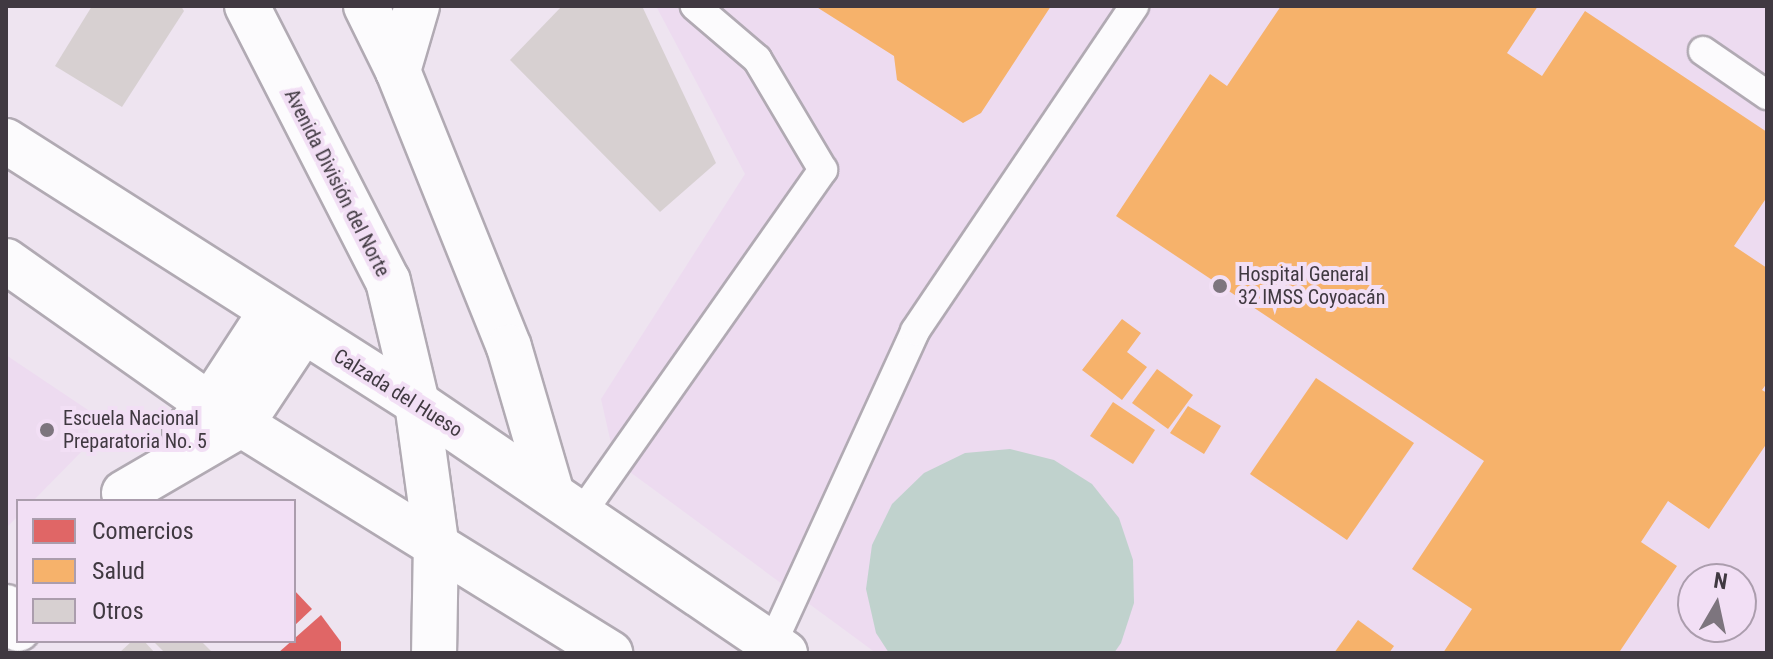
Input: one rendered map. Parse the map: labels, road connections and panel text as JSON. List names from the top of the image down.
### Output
{
  "streets": {
    "main road": ["Avenida División del Norte", "Calzada del Hueso"]
  },
  "crossings": [
    ["Avenida División del Norte", "Calzada del Hueso"]
  ],
  "places": ["Hospital General 32 IMSS Coyoacán", "Escuela Nacional Preparatoria No. 5"],
  "legend": ["Comercios", "Salud", "Otros"],
  "north": "top"
}
